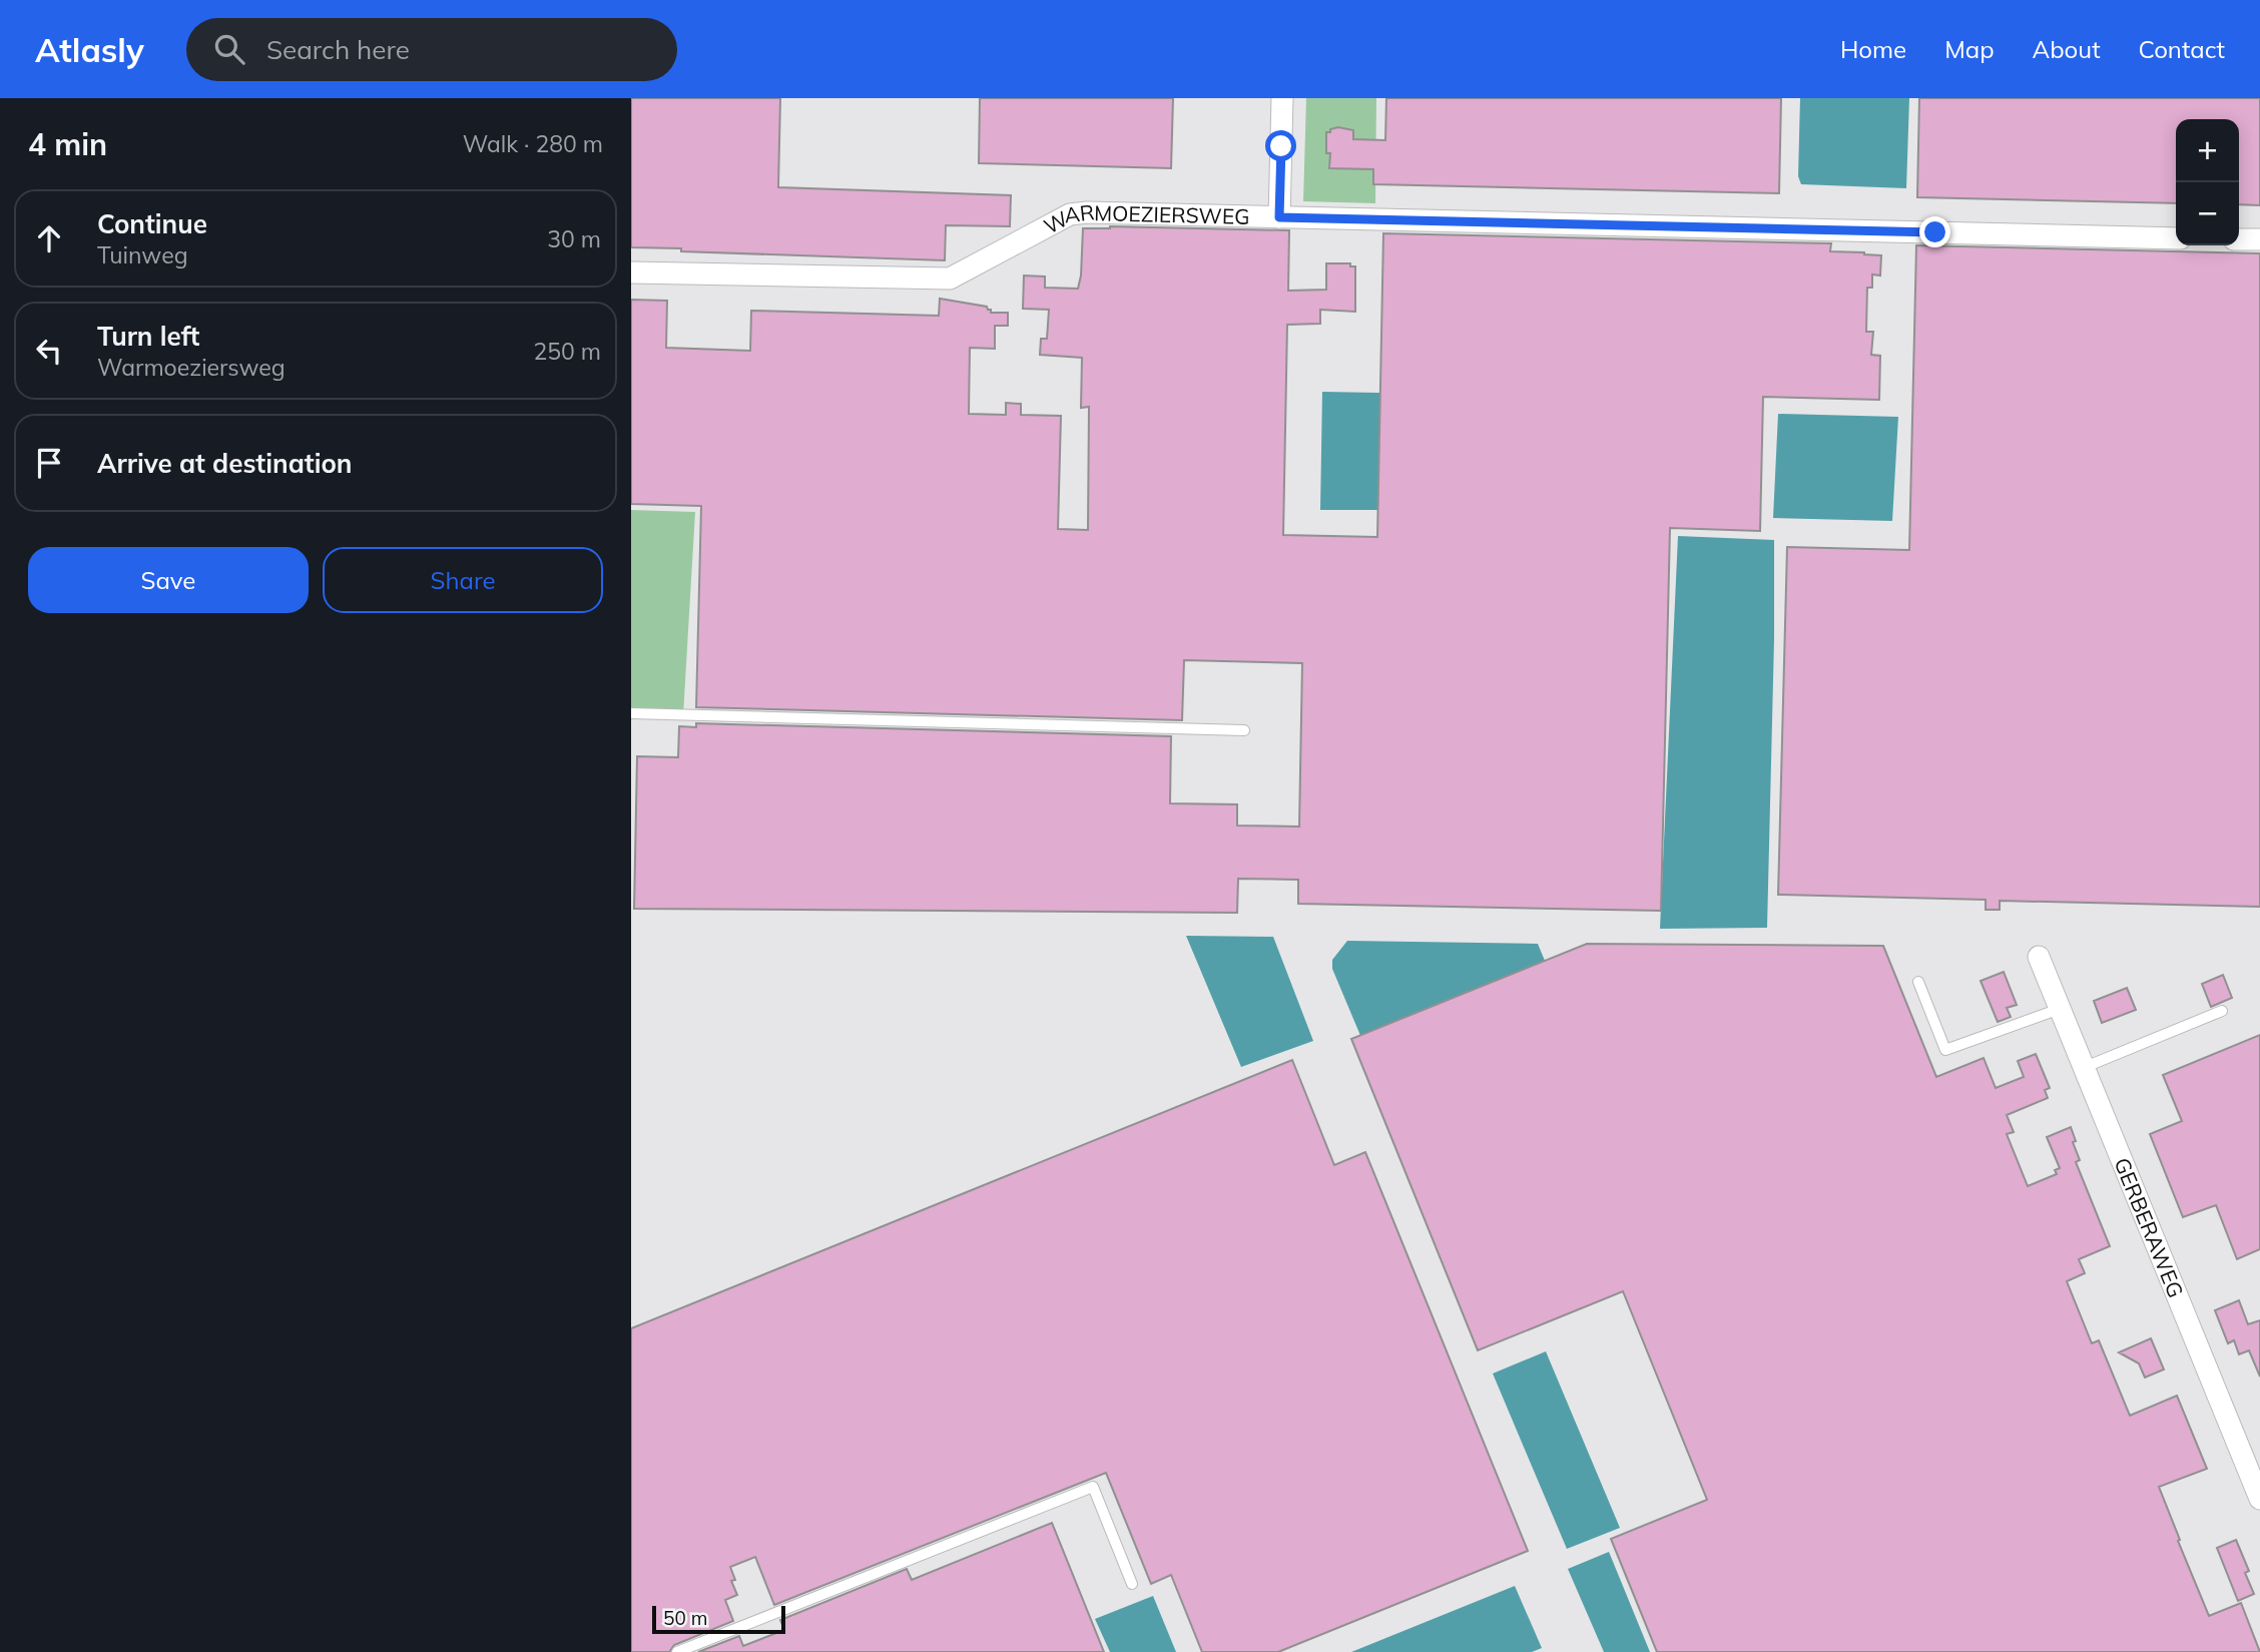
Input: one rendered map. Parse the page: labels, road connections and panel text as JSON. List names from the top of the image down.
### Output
{
  "streets": {
    "street": ["WARMOEZIERSWEG", "GERBERAWEG"]
  },
  "scale_bar": "50 m",
  "page": {
    "header": "Atlasly",
    "search": "Search here",
    "nav": [
      "Home",
      "Map",
      "About",
      "Contact"
    ],
    "heading": ["4 min", "Walk · 280 m"],
    "map_buttons": ["+", "−"],
    "list": [
      ["Continue", "Tuinweg", "30 m"],
      ["Turn left", "Warmoeziersweg", "250 m"],
      "Arrive at destination"
    ],
    "buttons": ["Save", "Share"],
    "scale": "50 m"
  }
}
